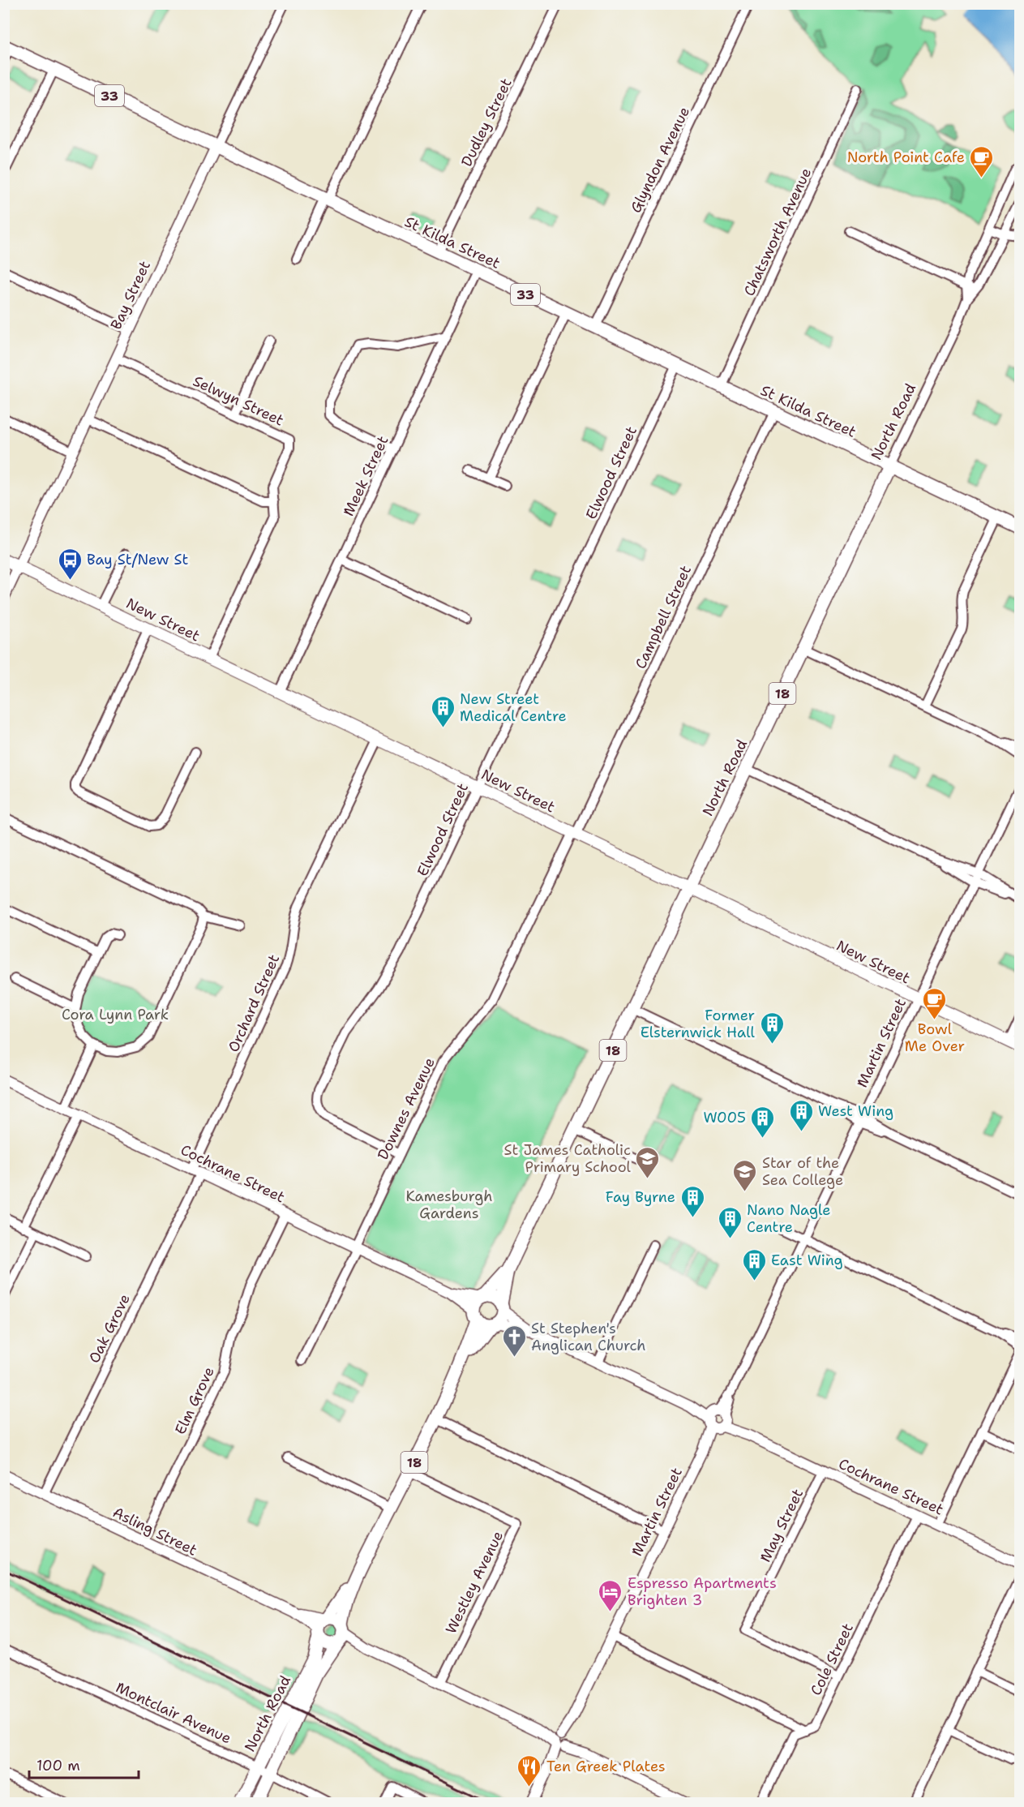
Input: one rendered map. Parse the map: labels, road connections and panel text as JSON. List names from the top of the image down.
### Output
{
  "streets": {
    "main road": [
      "33",
      "St Kilda Street",
      "North Road",
      "New Street",
      "18"
    ],
    "street": [
      "Dudley Street",
      "Glyndon Avenue",
      "Chatsworth Avenue",
      "Bay Street",
      "Selwyn Street",
      "Elwood Street",
      "Meek Street",
      "Campbell Street",
      "Orchard Street",
      "Martin Street",
      "Downes Avenue",
      "Cochrane Street",
      "Oak Grove",
      "Elm Grove",
      "May Street",
      "Asling Street",
      "Westley Avenue",
      "Cole Street",
      "Montclair Avenue"
    ]
  },
  "crossings": [
    ["Dudley Street", "St Kilda Street"],
    ["Glyndon Avenue", "St Kilda Street"],
    ["Chatsworth Avenue", "St Kilda Street"],
    ["St Kilda Street", "Bay Street"],
    ["St Kilda Street", "North Road"],
    ["St Kilda Street", "Elwood Street"],
    ["St Kilda Street", "Meek Street"],
    ["St Kilda Street", "Campbell Street"],
    ["Bay Street", "Selwyn Street"],
    ["Bay Street", "New Street"],
    ["North Road", "New Street"],
    ["North Road", "18"],
    ["North Road", "Cochrane Street"],
    ["North Road", "Asling Street"],
    ["North Road", "Westley Avenue"],
    ["North Road", "Montclair Avenue"],
    ["Elwood Street", "New Street"],
    ["Elwood Street", "Downes Avenue"],
    ["Meek Street", "New Street"],
    ["Campbell Street", "New Street"],
    ["Campbell Street", "Downes Avenue"],
    ["New Street", "Orchard Street"],
    ["New Street", "Martin Street"],
    ["New Street", "Downes Avenue"],
    ["18", "Cochrane Street"],
    ["18", "Asling Street"],
    ["Orchard Street", "Cochrane Street"],
    ["Orchard Street", "Oak Grove"],
    ["Martin Street", "Cochrane Street"],
    ["Downes Avenue", "Cochrane Street"],
    ["Cochrane Street", "Oak Grove"],
    ["Cochrane Street", "Elm Grove"],
    ["Cochrane Street", "May Street"],
    ["Cochrane Street", "Cole Street"],
    ["Oak Grove", "Asling Street"],
    ["Elm Grove", "Asling Street"],
    ["May Street", "Cole Street"]
  ],
  "parks": ["Cora Lynn Park", "Kamesburgh Gardens"],
  "places": {
    "cafe": ["North Point Cafe", "Bowl Me Over"],
    "bus stop": ["Bay St/New St"],
    "building": [
      "New Street Medical Centre",
      "Former Elsternwick Hall",
      "West Wing",
      "W005",
      "Fay Byrne",
      "Nano Nagle Centre",
      "East Wing"
    ],
    "school or university": ["St James Catholic Primary School", "Star of the Sea College"],
    "church": ["St Stephen's Anglican Church"],
    "hotel": ["Espresso Apartments Brighten 3"],
    "restaurant": ["Ten Greek Plates"]
  },
  "scale_bar": "100 m"
}
